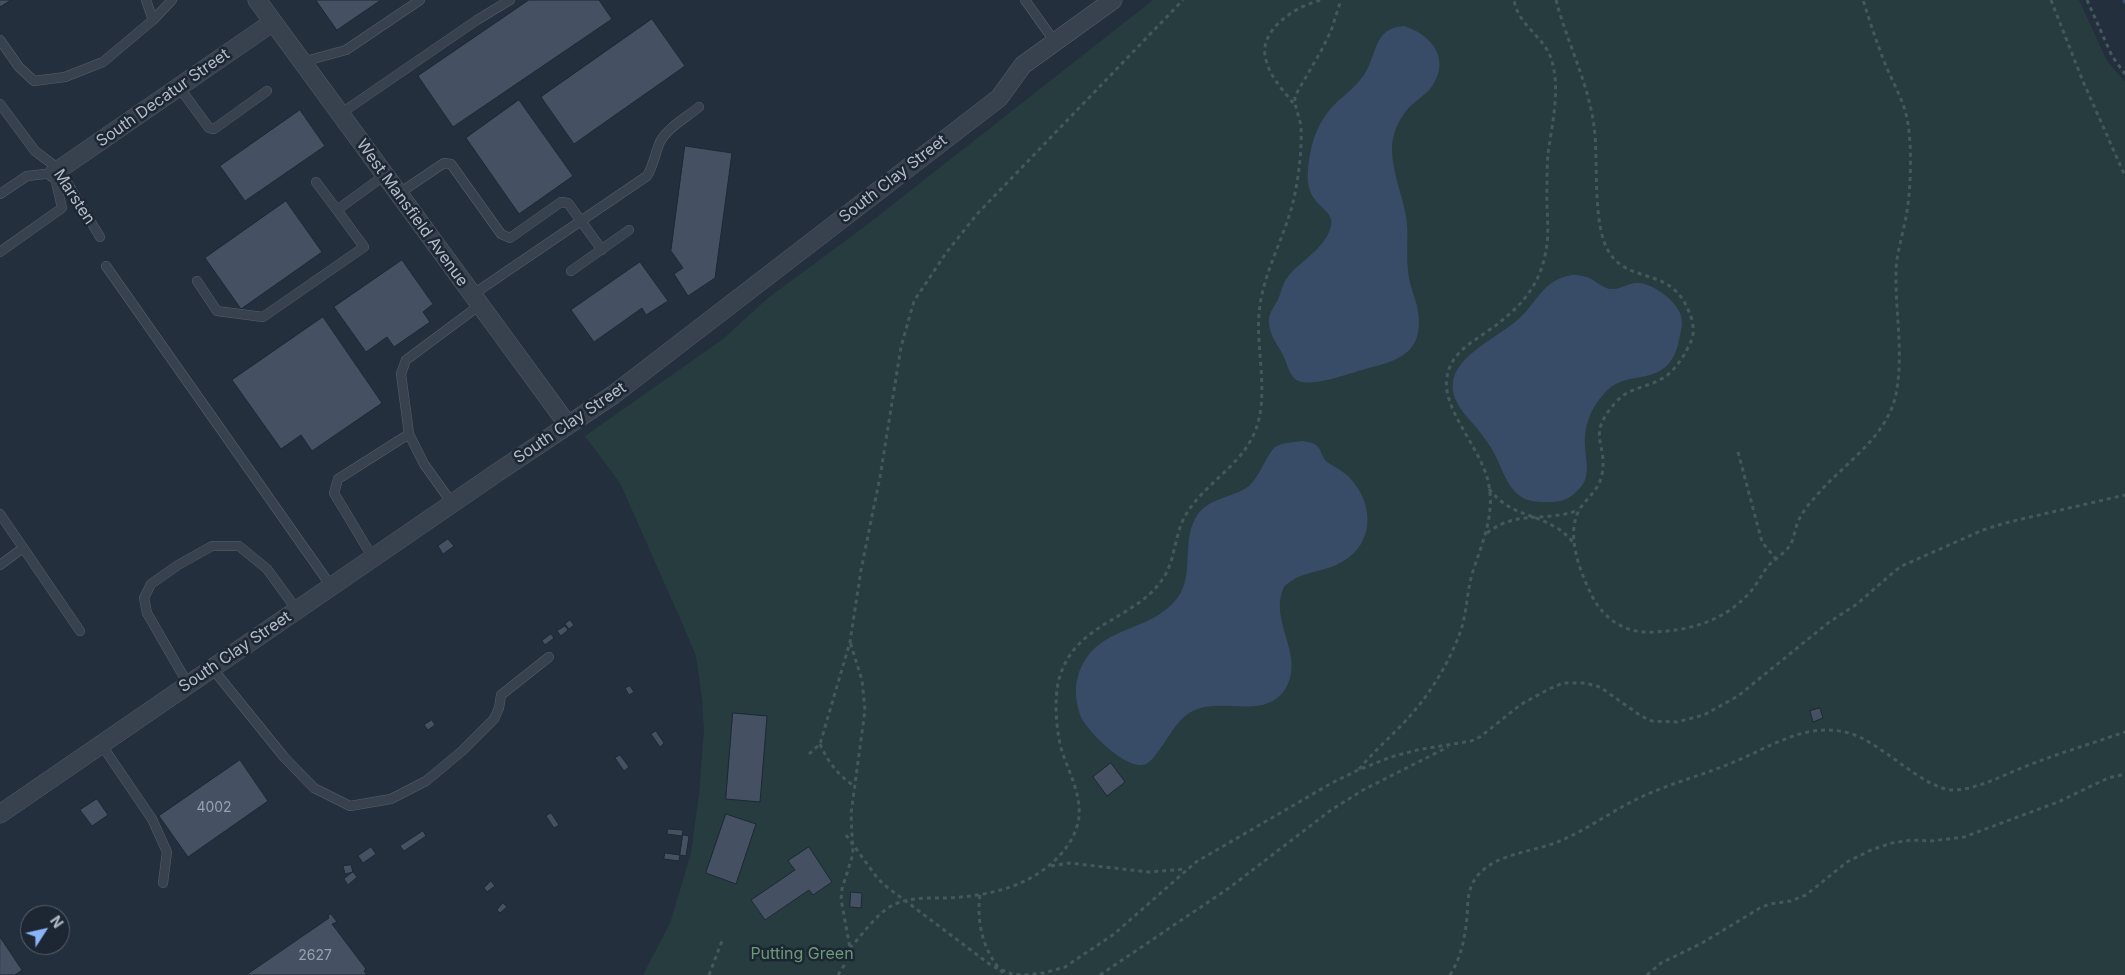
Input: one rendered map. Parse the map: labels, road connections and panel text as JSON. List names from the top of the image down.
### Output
{
  "streets": {
    "street": ["South Decatur Street", "South Clay Street", "West Mansfield Avenue"],
    "lane": ["Marsten"]
  },
  "crossings": [
    ["South Decatur Street", "Marsten"],
    ["South Decatur Street", "West Mansfield Avenue"],
    ["South Clay Street", "West Mansfield Avenue"]
  ],
  "parks": ["Putting Green"],
  "house_numbers": ["4002", "2627"],
  "north": "top right"
}
